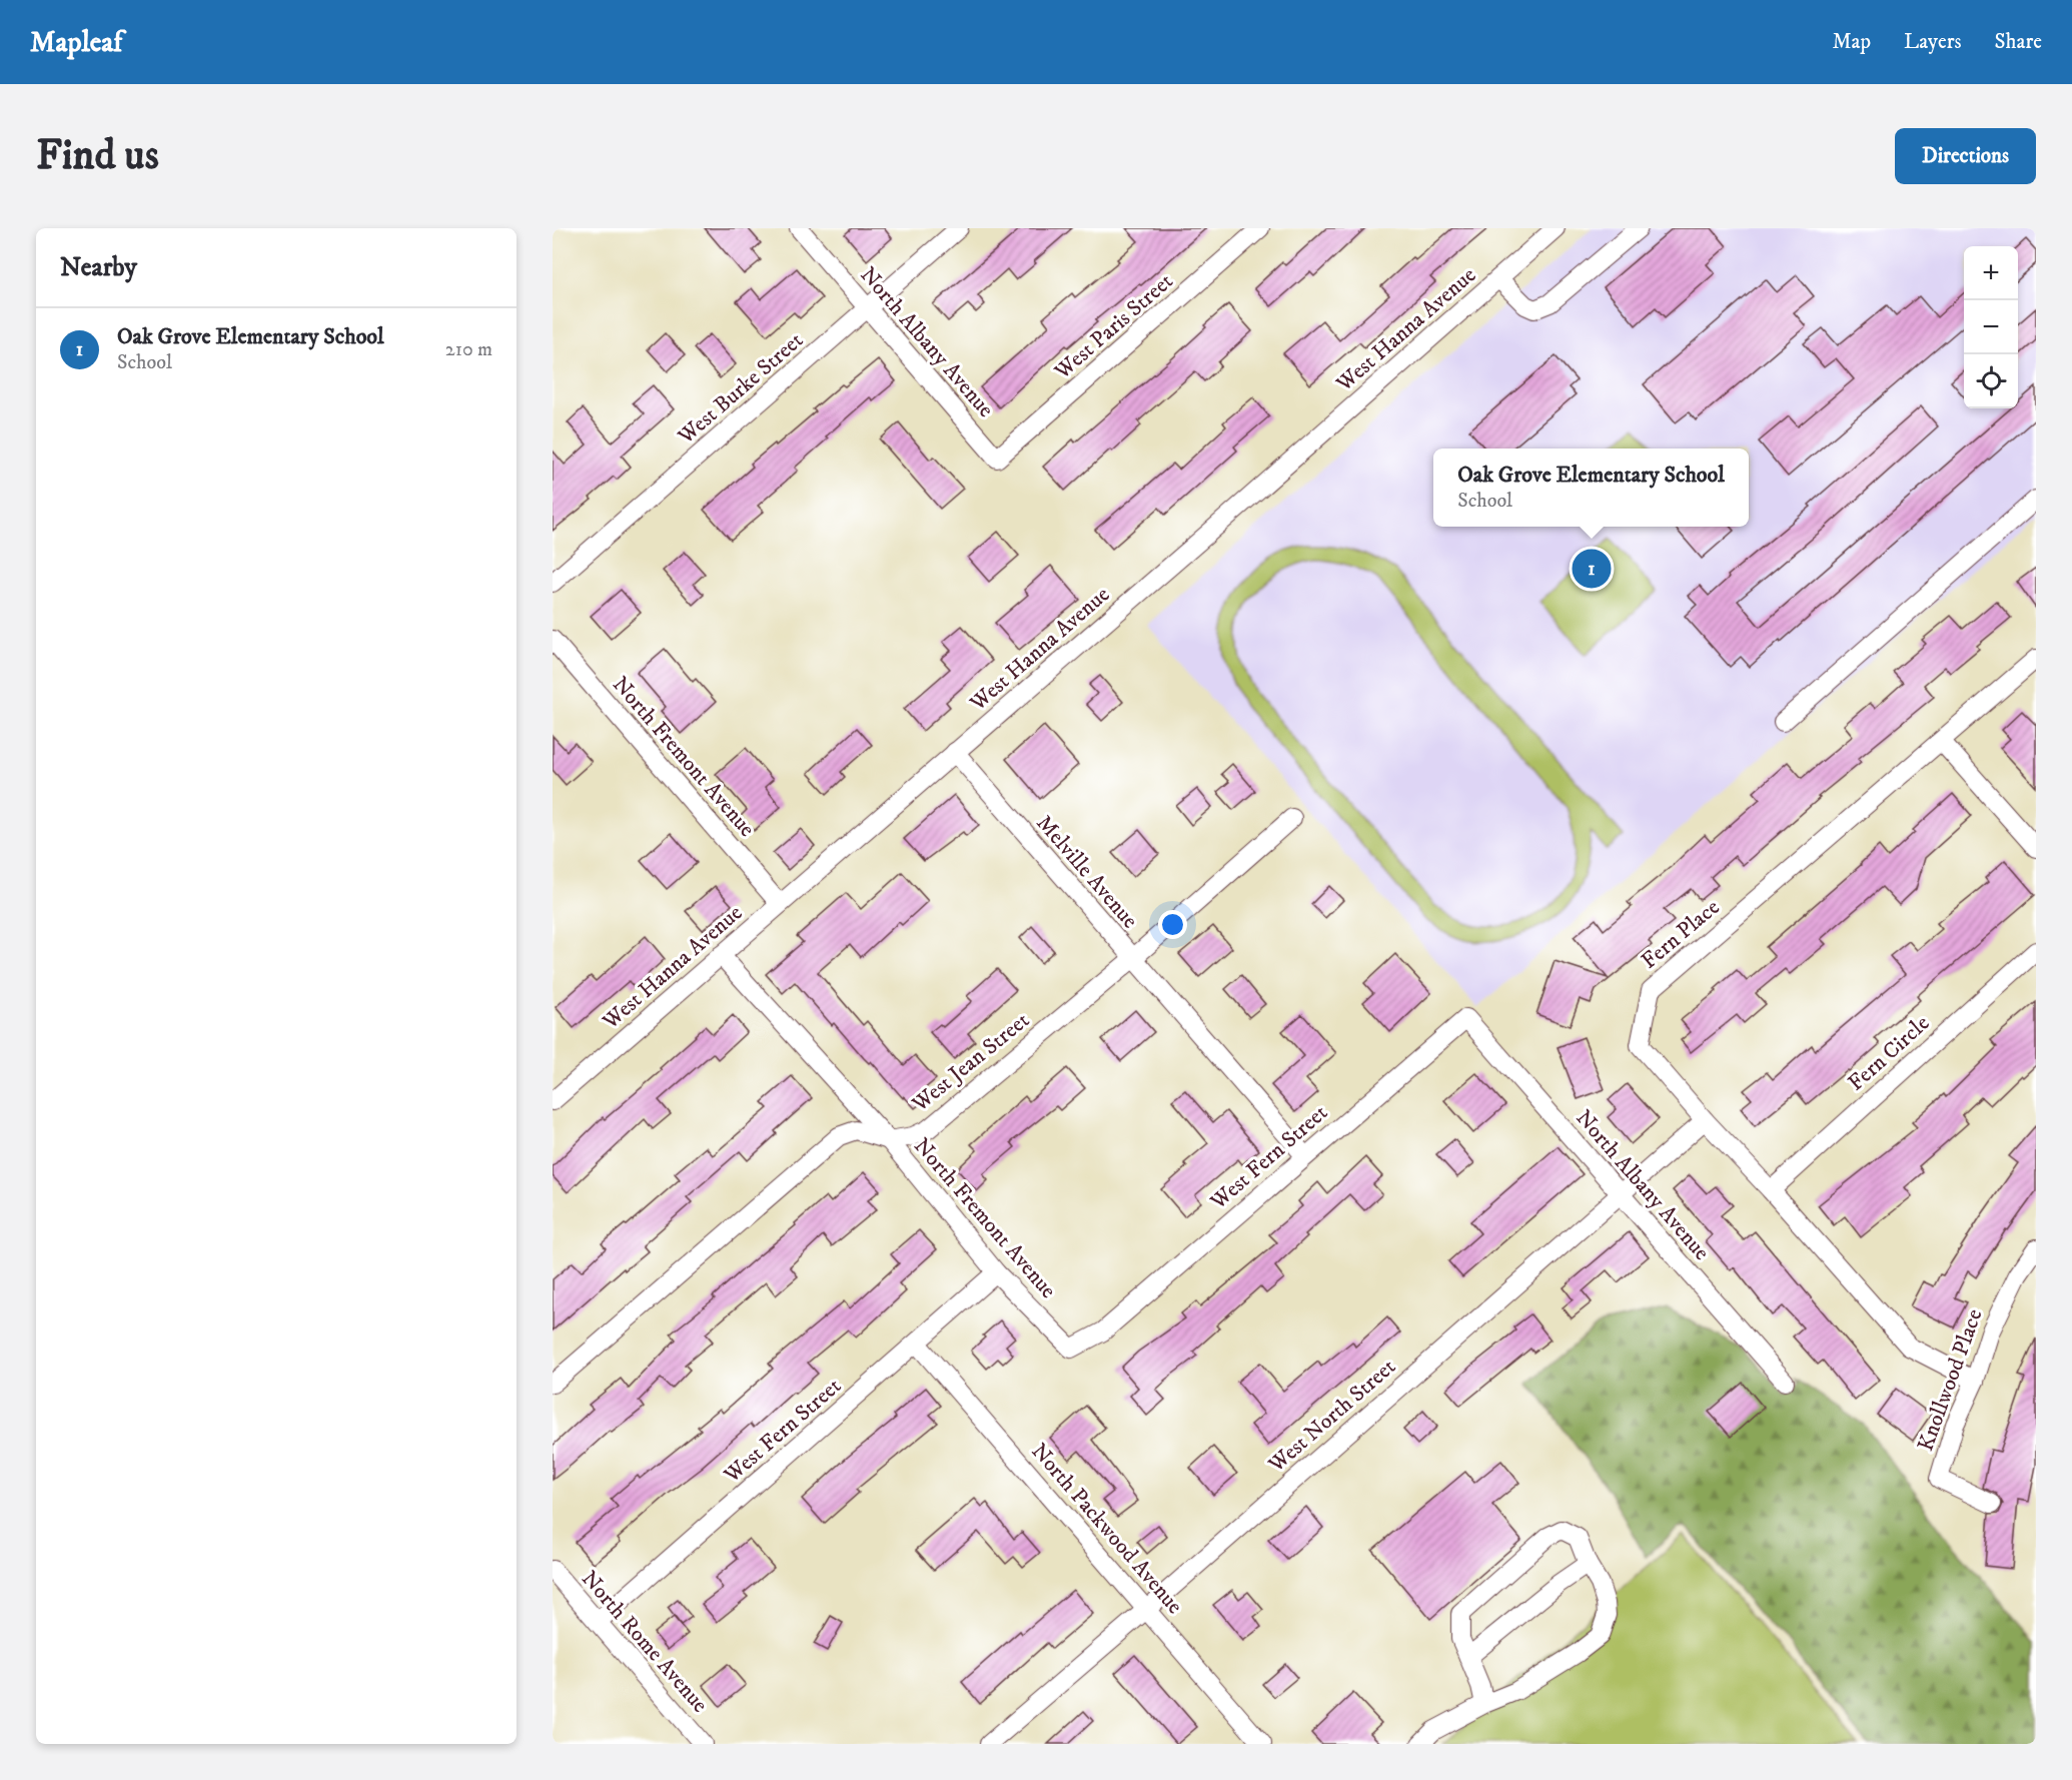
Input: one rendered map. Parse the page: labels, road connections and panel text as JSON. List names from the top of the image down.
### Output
{
  "streets": {
    "street": [
      "West Paris Street",
      "West Hanna Avenue",
      "North Albany Avenue",
      "West Burke Street",
      "North Fremont Avenue",
      "Melville Avenue",
      "Fern Place",
      "Fern Circle",
      "West Jean Street",
      "West Fern Street",
      "Knollwood Place",
      "West North Street",
      "North Packwood Avenue",
      "North Rome Avenue"
    ]
  },
  "crossings": [
    ["West Paris Street", "North Albany Avenue"],
    ["West Hanna Avenue", "North Fremont Avenue"],
    ["West Hanna Avenue", "Melville Avenue"],
    ["North Albany Avenue", "West Burke Street"],
    ["North Albany Avenue", "West Fern Street"],
    ["North Albany Avenue", "West North Street"],
    ["North Fremont Avenue", "West Jean Street"],
    ["North Fremont Avenue", "West Fern Street"],
    ["Melville Avenue", "West Jean Street"],
    ["Melville Avenue", "West Fern Street"],
    ["Fern Place", "Fern Circle"],
    ["Fern Place", "Knollwood Place"],
    ["Fern Place", "West North Street"],
    ["West Fern Street", "North Packwood Avenue"],
    ["West Fern Street", "North Rome Avenue"],
    ["West North Street", "North Packwood Avenue"]
  ],
  "page": {
    "header": "Mapleaf",
    "nav": ["Map", "Layers", "Share"],
    "buttons": "Directions",
    "title": "Find us",
    "heading": "Nearby",
    "map_buttons": ["+", "−"],
    "list": [
      {
        "mark": "1",
        "name": "Oak Grove Elementary School",
        "note": "School",
        "value": "210 m"
      }
    ],
    "popup": ["Oak Grove Elementary School", "School"],
    "pins": "1"
  }
}
